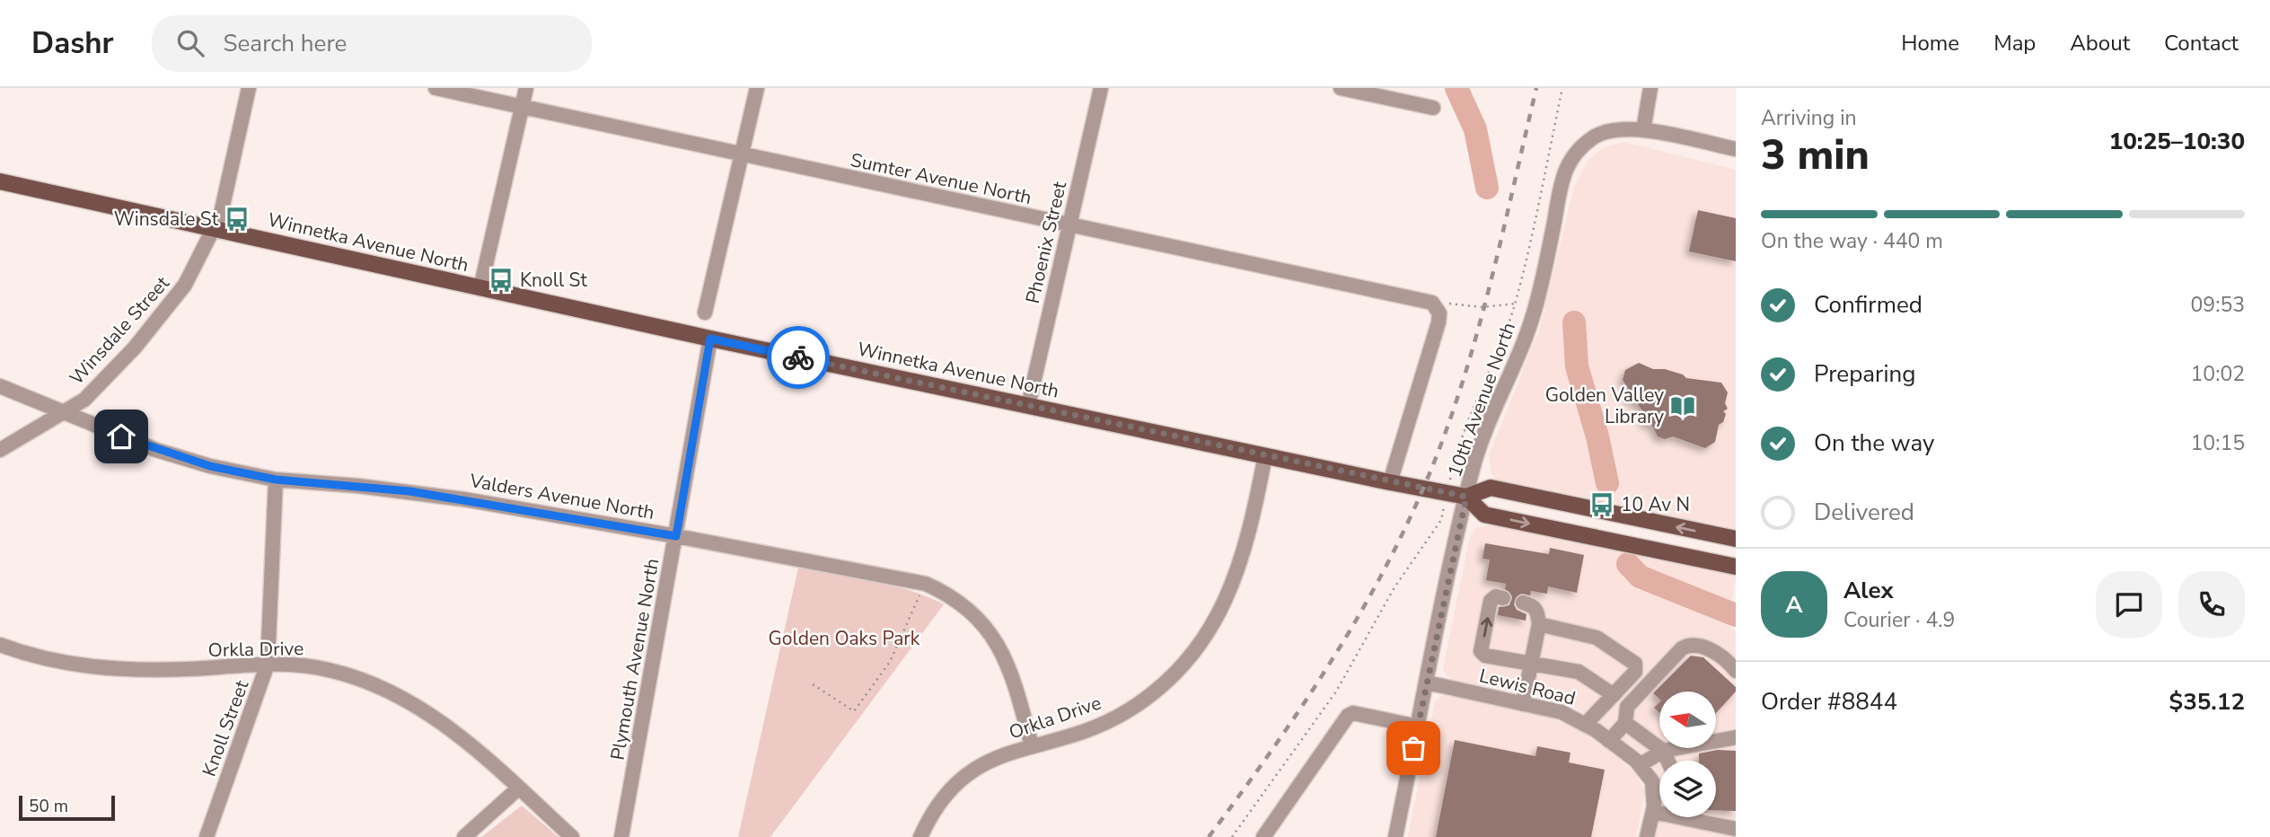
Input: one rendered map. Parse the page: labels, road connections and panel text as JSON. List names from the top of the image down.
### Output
{
  "streets": {
    "main road": ["Winnetka Avenue North"],
    "street": [
      "Sumter Avenue North",
      "Phoenix Street",
      "Winsdale Street",
      "10th Avenue North",
      "Valders Avenue North",
      "Orkla Drive",
      "Plymouth Avenue North",
      "Lewis Road",
      "Knoll Street"
    ]
  },
  "crossings": [
    ["Sumter Avenue North", "Phoenix Street"],
    ["Winnetka Avenue North", "Phoenix Street"],
    ["Winnetka Avenue North", "Winsdale Street"],
    ["Winnetka Avenue North", "10th Avenue North"],
    ["Winnetka Avenue North", "Orkla Drive"],
    ["Winnetka Avenue North", "Plymouth Avenue North"],
    ["Winsdale Street", "Valders Avenue North"],
    ["10th Avenue North", "Lewis Road"],
    ["Valders Avenue North", "Orkla Drive"],
    ["Valders Avenue North", "Plymouth Avenue North"],
    ["Valders Avenue North", "Knoll Street"],
    ["Orkla Drive", "Knoll Street"]
  ],
  "parks": ["Golden Oaks Park"],
  "places": {
    "bus stop": ["Winsdale St", "Knoll St", "10 Av N"],
    "library": ["Golden Valley Library"]
  },
  "scale_bar": "50 m",
  "north": "left",
  "page": {
    "header": "Dashr",
    "search": "Search here",
    "nav": [
      "Home",
      "Map",
      "About",
      "Contact"
    ],
    "heading": ["3 min", "Arriving in", "10:25–10:30"],
    "panel": [
      "Alex",
      "Courier · 4.9",
      "Order #8844",
      "$35.12"
    ],
    "bar": "On the way · 440 m",
    "list": [
      ["Confirmed", "09:53"],
      ["Preparing", "10:02"],
      ["On the way", "10:15"],
      "Delivered"
    ],
    "round": "A",
    "scale": "50 m"
  }
}
